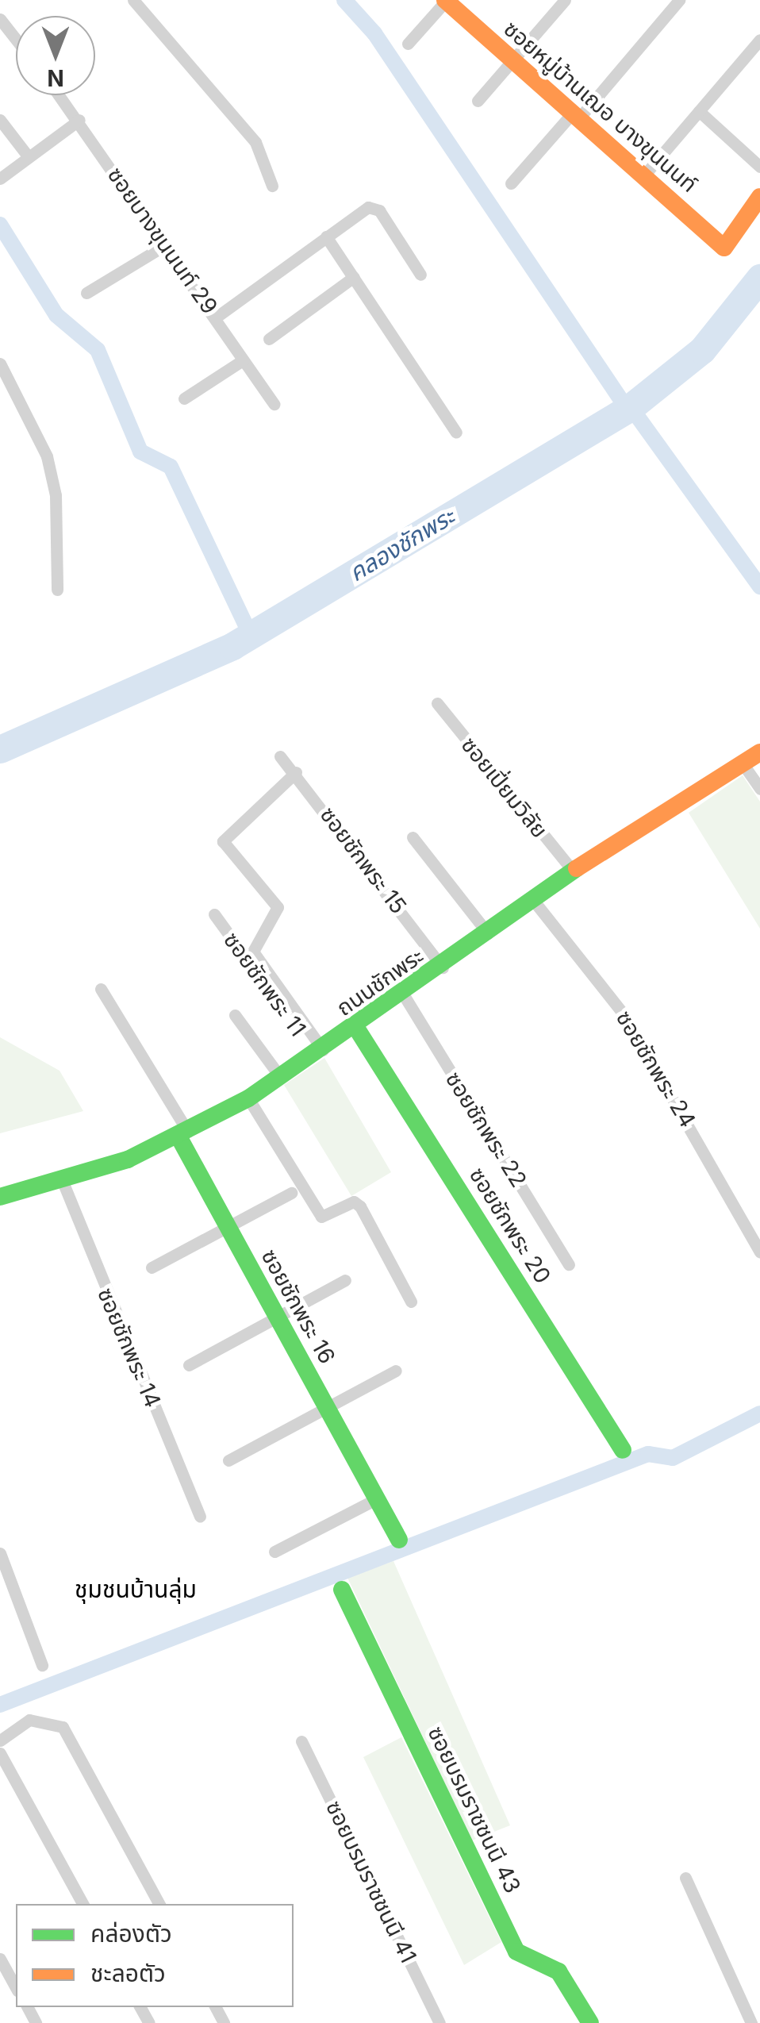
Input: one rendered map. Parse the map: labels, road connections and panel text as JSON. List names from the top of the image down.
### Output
{
  "streets": {
    "street": [
      "ซอยหมู่บ้านเฌอ บางขุนนนท์",
      "ซอยบางขุนนนท์ 29",
      "ซอยเปี่ยมวิลัย",
      "ซอยชักพระ 15",
      "ถนนชักพระ",
      "ซอยชักพระ 11",
      "ซอยชักพระ 24",
      "ซอยชักพระ 22",
      "ซอยชักพระ 20",
      "ซอยชักพระ 16",
      "ซอยชักพระ 14",
      "ซอยบรมราชชนนี 43",
      "ซอยบรมราชชนนี 41"
    ]
  },
  "crossings": [
    ["ซอยเปี่ยมวิลัย", "ถนนชักพระ"],
    ["ซอยชักพระ 15", "ถนนชักพระ"],
    ["ถนนชักพระ", "ซอยชักพระ 11"],
    ["ถนนชักพระ", "ซอยชักพระ 24"],
    ["ถนนชักพระ", "ซอยชักพระ 22"],
    ["ถนนชักพระ", "ซอยชักพระ 20"],
    ["ถนนชักพระ", "ซอยชักพระ 16"],
    ["ถนนชักพระ", "ซอยชักพระ 14"]
  ],
  "districts": ["ชุมชนบ้านลุ่ม"],
  "water": ["คลองชักพระ"],
  "legend": ["คล่องตัว", "ชะลอตัว"],
  "north": "bottom"
}
